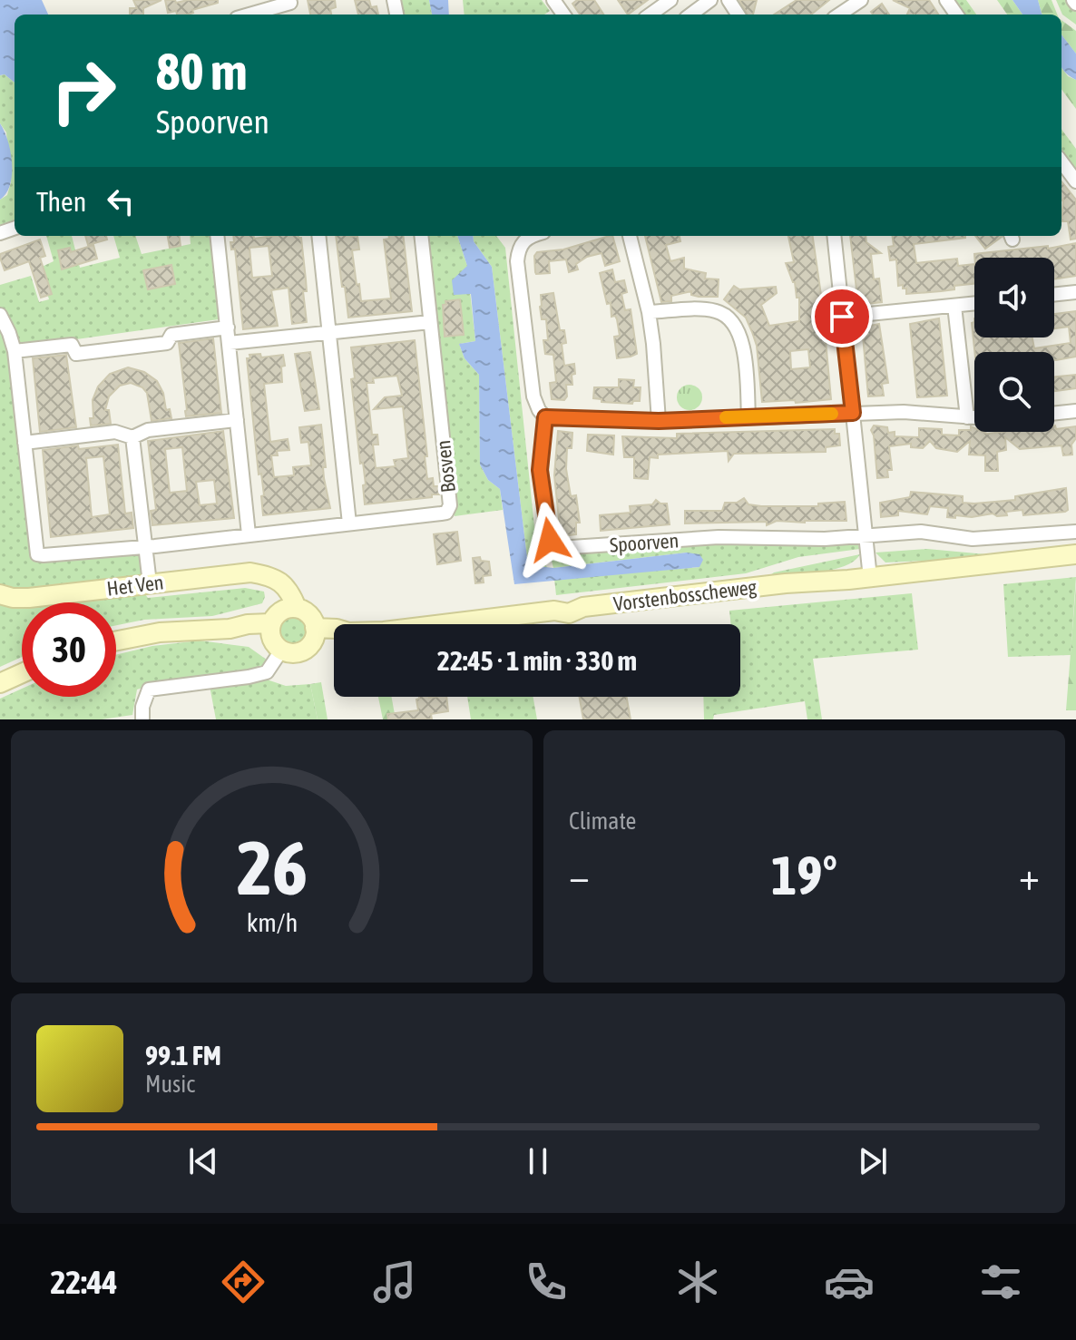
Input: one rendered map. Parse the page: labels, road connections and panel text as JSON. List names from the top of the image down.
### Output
{
  "streets": {
    "street": [
      "Bosven",
      "Spoorven",
      "Het Ven",
      "Vorstenbosscheweg"
    ]
  },
  "crossings": [
    ["Het Ven", "Vorstenbosscheweg"]
  ],
  "page": {
    "turn": ["80 m", "Spoorven"],
    "then": "Then",
    "limit": "30",
    "trip": "22:45 · 1 min · 330 m",
    "tile": "Climate",
    "heat": ["−", "19°", "+"],
    "song": ["99.1 FM", "Music"],
    "tabs": "22:44",
    "gauge": ["26", "km/h"]
  }
}
